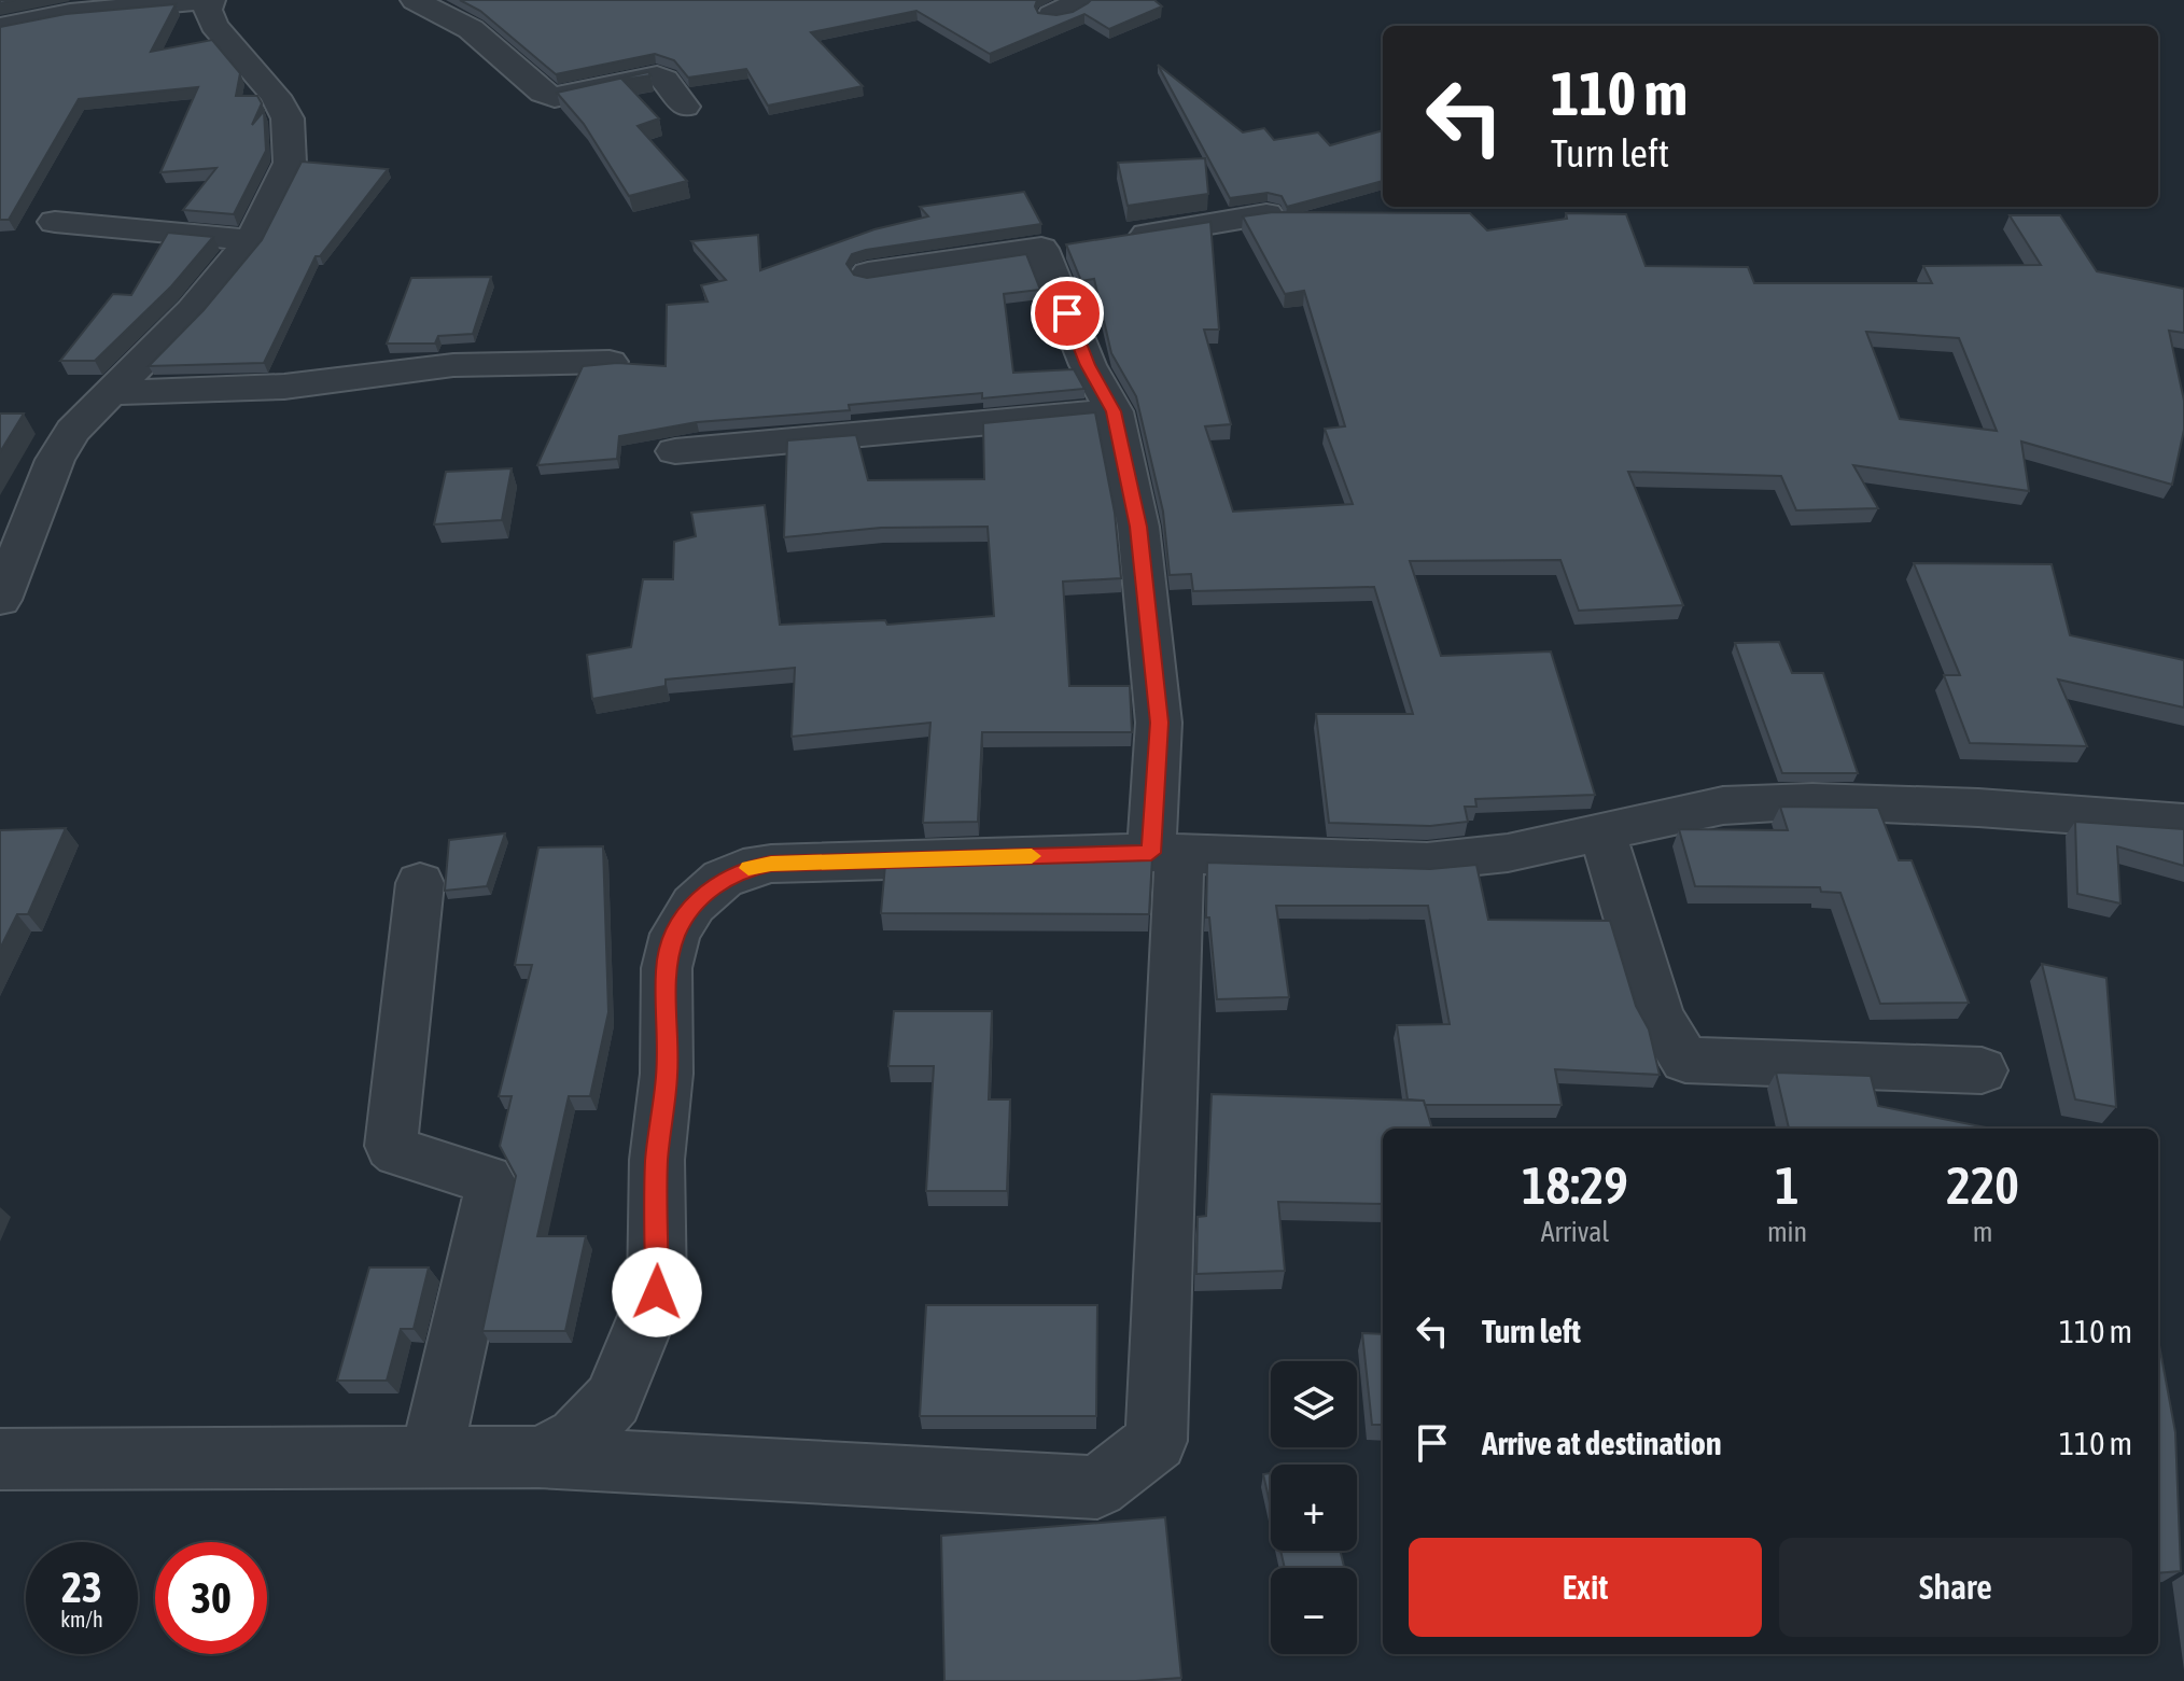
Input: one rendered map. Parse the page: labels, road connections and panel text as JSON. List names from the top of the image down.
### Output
{
  "page": {
    "turn": ["110 m", "Turn left"],
    "eta": [
      "18:29",
      "Arrival",
      "1",
      "min",
      "220",
      "m"
    ],
    "list": [
      {
        "name": "Turn left",
        "value": "110 m"
      },
      {
        "name": "Arrive at destination",
        "value": "110 m"
      }
    ],
    "map_buttons": ["+", "−"],
    "buttons": ["Exit", "Share"],
    "speed": "23 km/h",
    "limit": "30"
  }
}
